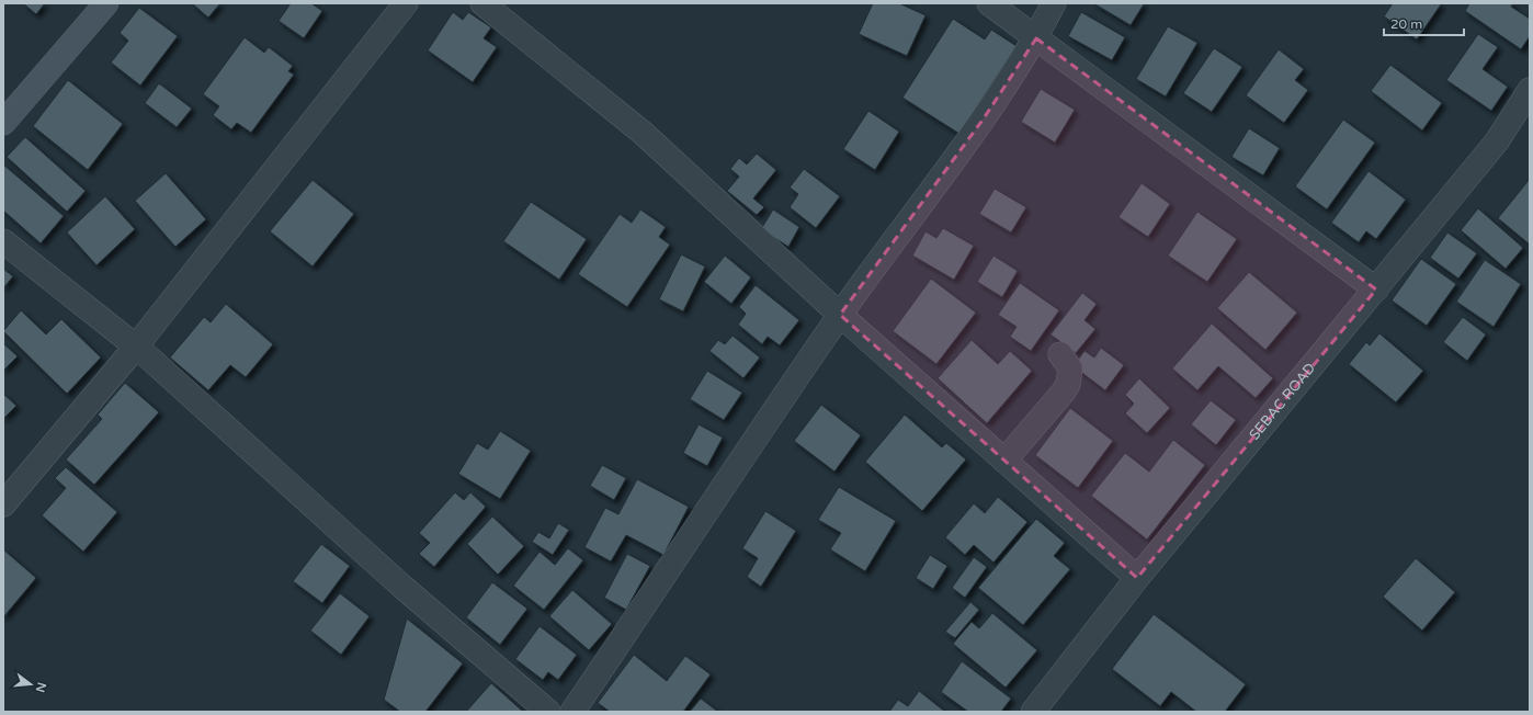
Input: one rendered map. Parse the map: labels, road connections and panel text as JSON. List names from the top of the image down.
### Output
{
  "streets": {
    "street": ["SEBAC ROAD"]
  },
  "scale_bar": "20 m",
  "north": "right"
}
